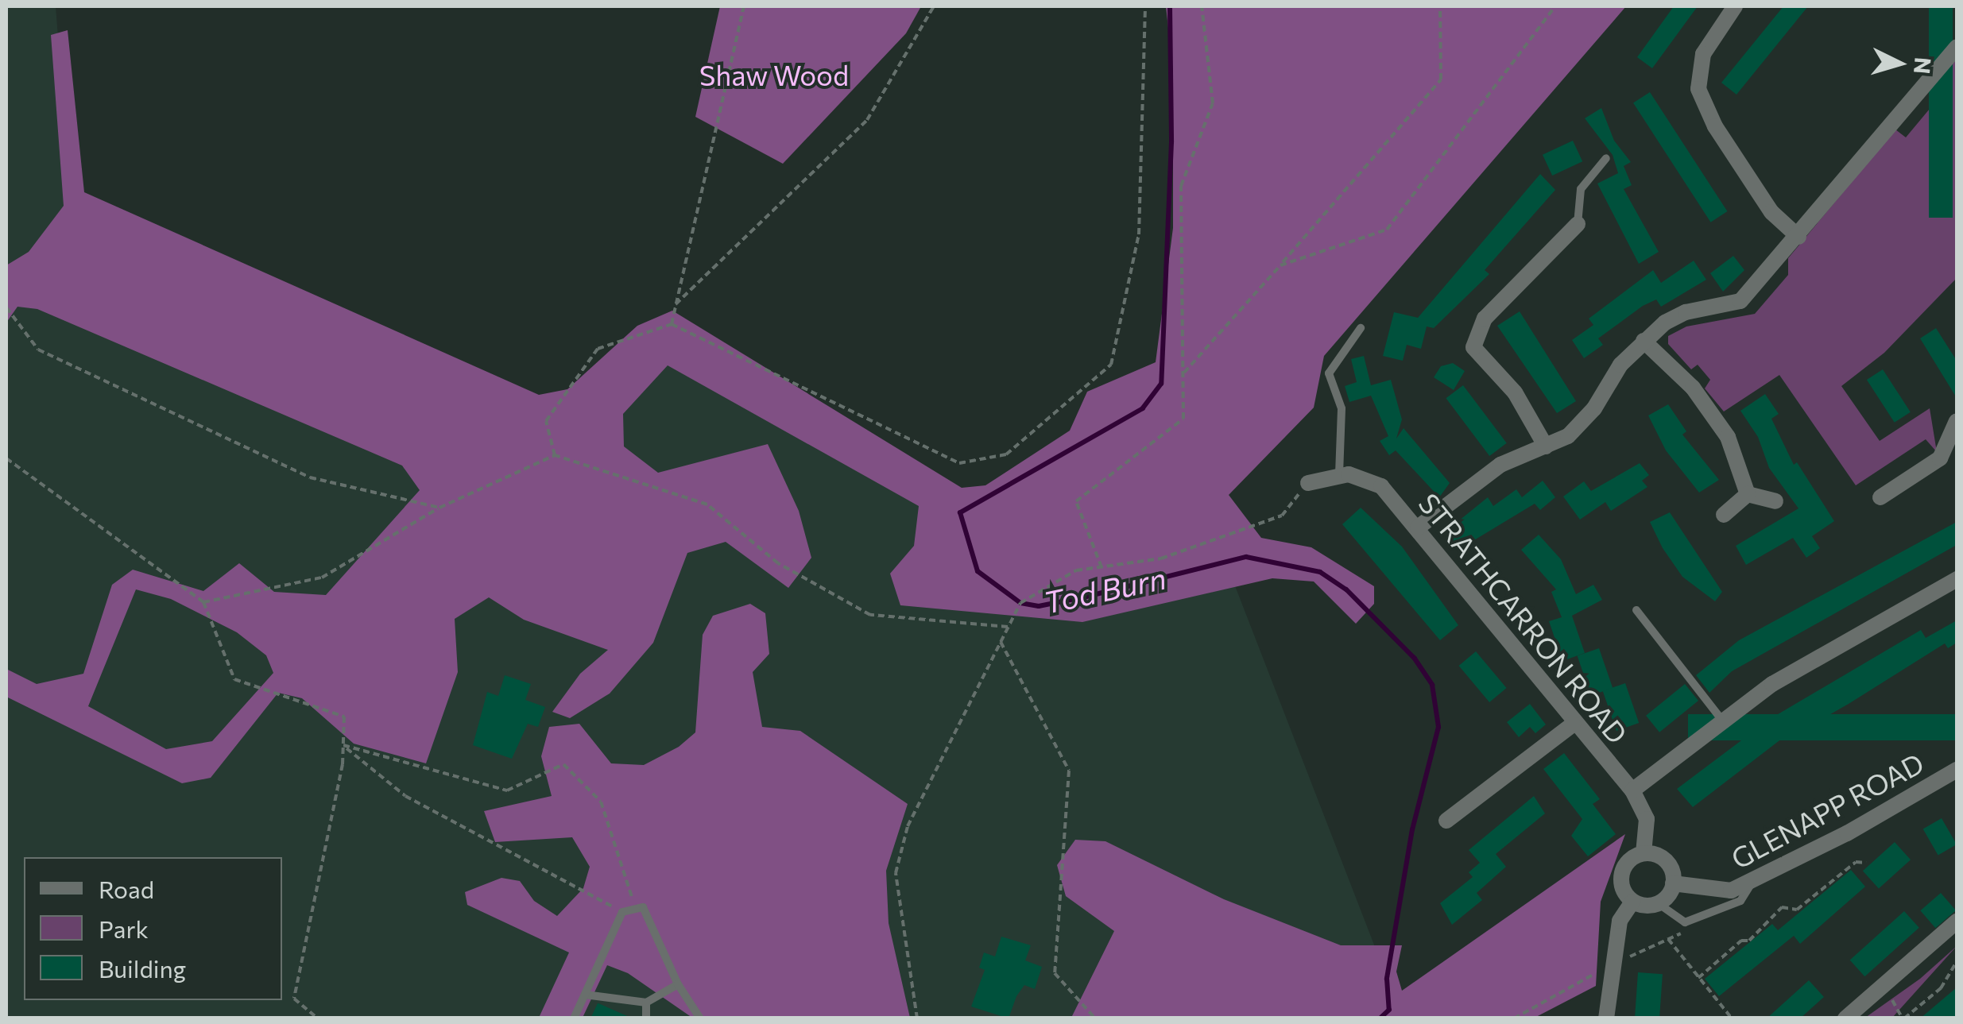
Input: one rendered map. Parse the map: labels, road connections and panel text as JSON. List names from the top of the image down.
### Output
{
  "streets": {
    "street": ["STRATHCARRON ROAD", "GLENAPP ROAD"]
  },
  "crossings": [
    ["STRATHCARRON ROAD", "GLENAPP ROAD"]
  ],
  "water": ["Tod Burn"],
  "parks": ["Shaw Wood"],
  "legend": ["Road", "Park", "Building"],
  "north": "right"
}
